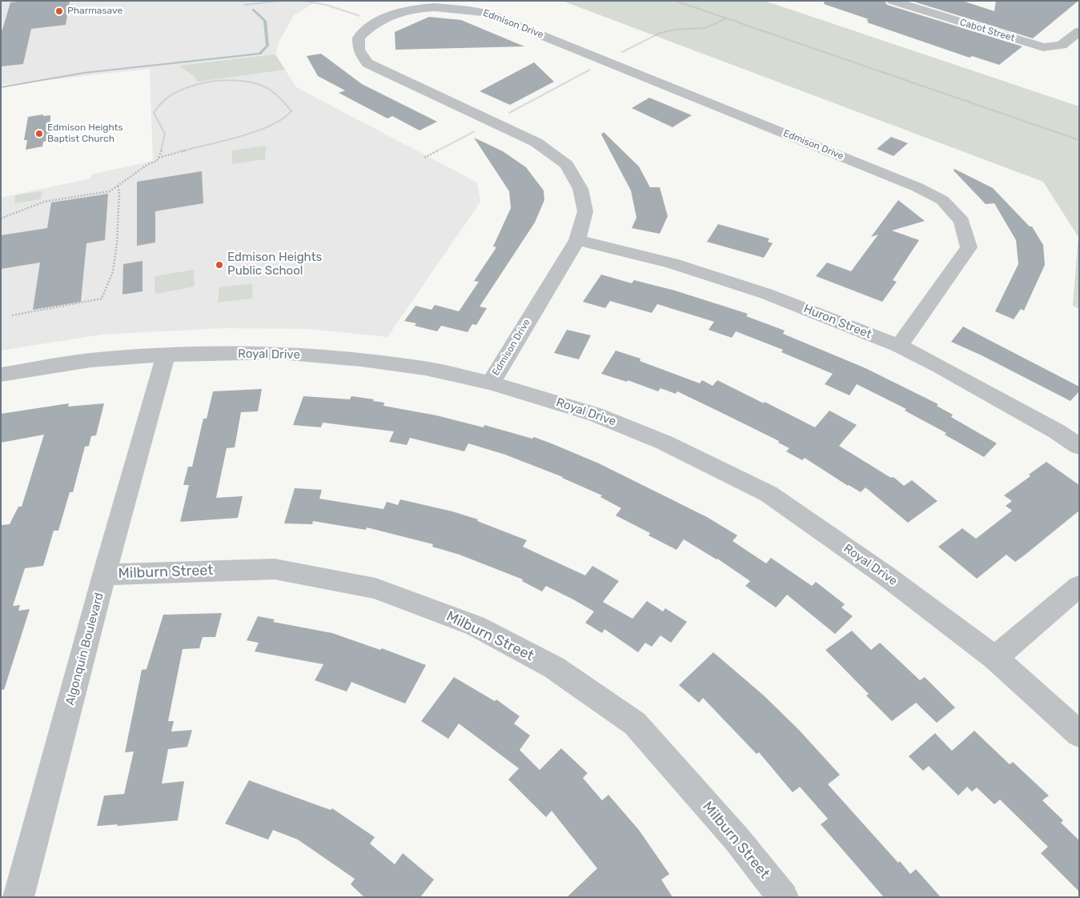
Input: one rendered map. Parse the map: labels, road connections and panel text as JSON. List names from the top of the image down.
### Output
{
  "streets": {
    "street": [
      "Edmison Drive",
      "Cabot Street",
      "Huron Street",
      "Royal Drive",
      "Milburn Street",
      "Algonquin Boulevard"
    ]
  },
  "crossings": [
    ["Edmison Drive", "Huron Street"],
    ["Edmison Drive", "Royal Drive"],
    ["Royal Drive", "Algonquin Boulevard"],
    ["Milburn Street", "Algonquin Boulevard"]
  ],
  "places": ["Pharmasave", "Edmison Heights Baptist Church", "Edmison Heights Public School"]
}
